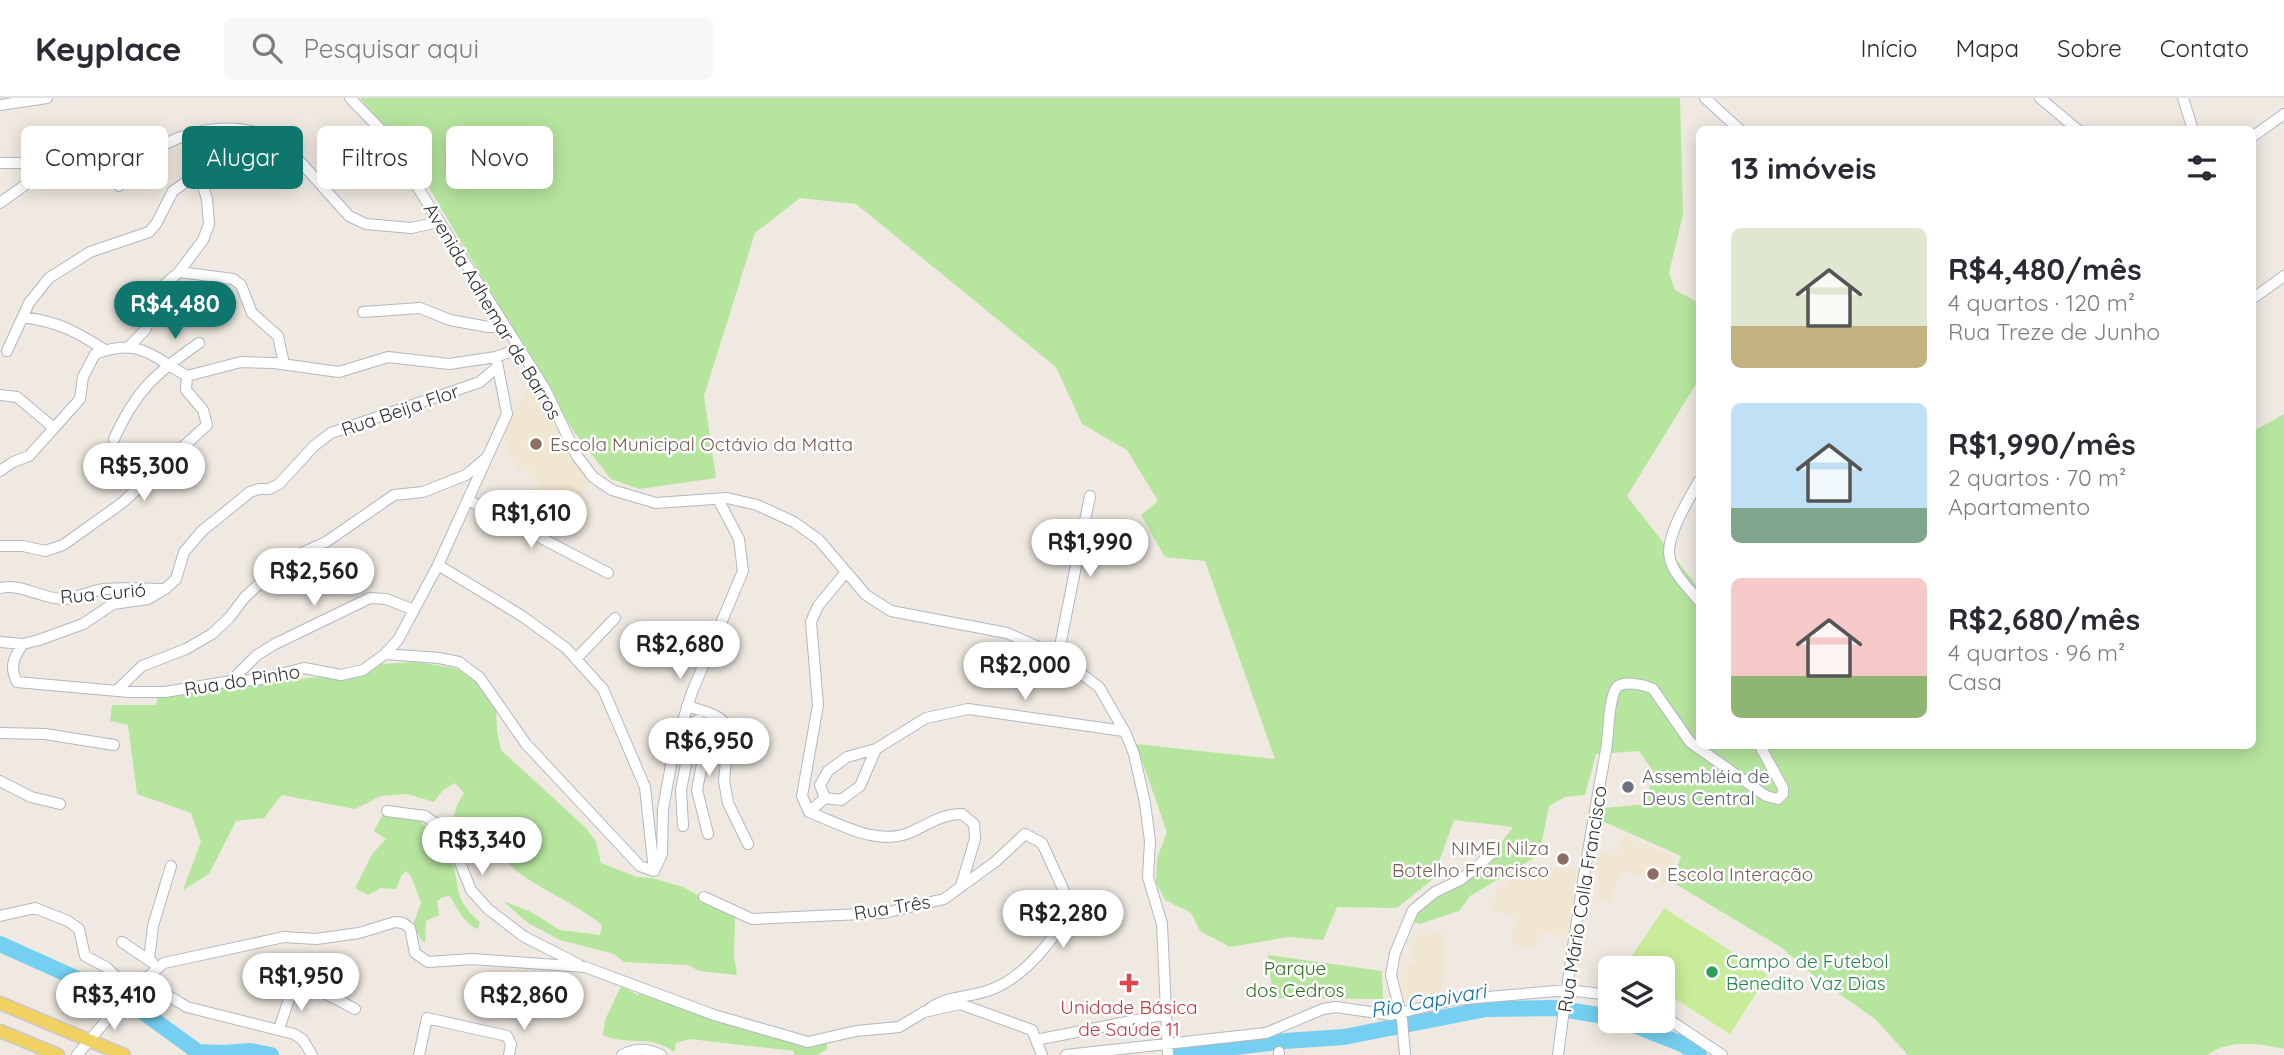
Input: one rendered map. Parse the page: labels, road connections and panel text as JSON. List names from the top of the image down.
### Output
{
  "streets": {
    "street": [
      "Avenida Adhemar de Barros",
      "Rua Beija Flor",
      "Rua Curió",
      "Rua do Pinho",
      "Rua Mário Colla Francisco",
      "Rua Três"
    ]
  },
  "crossings": [
    ["Rua Beija Flor", "Rua Curió"],
    ["Rua Beija Flor", "Rua do Pinho"]
  ],
  "water": ["Rio Capivari"],
  "parks": ["Parque dos Cedros"],
  "places": {
    "other": [
      "Escola Municipal Octávio da Matta",
      "Assembléia de Deus Central",
      "NIMEI Nilza Botelho Francisco",
      "Escola Interação",
      "Campo de Futebol Benedito Vaz Dias"
    ],
    "health": ["Unidade Básica de Saúde 11"]
  },
  "page": {
    "header": "Keyplace",
    "search": "Pesquisar aqui",
    "nav": [
      "Início",
      "Mapa",
      "Sobre",
      "Contato"
    ],
    "chip": [
      "Comprar",
      "Alugar",
      "Filtros",
      "Novo"
    ],
    "heading": "13 imóveis",
    "list": [
      {
        "name": "R$4,480/mês",
        "note": "4 quartos · 120 m² · Rua Treze de Junho"
      },
      {
        "name": "R$1,990/mês",
        "note": "2 quartos · 70 m² · Apartamento"
      },
      {
        "name": "R$2,680/mês",
        "note": "4 quartos · 96 m² · Casa"
      }
    ],
    "price": [
      "R$4,480",
      "R$5,300",
      "R$1,610",
      "R$1,990",
      "R$2,560",
      "R$2,680",
      "R$2,000",
      "R$6,950",
      "R$3,340",
      "R$2,280",
      "R$1,950",
      "R$3,410",
      "R$2,860"
    ]
  }
}
